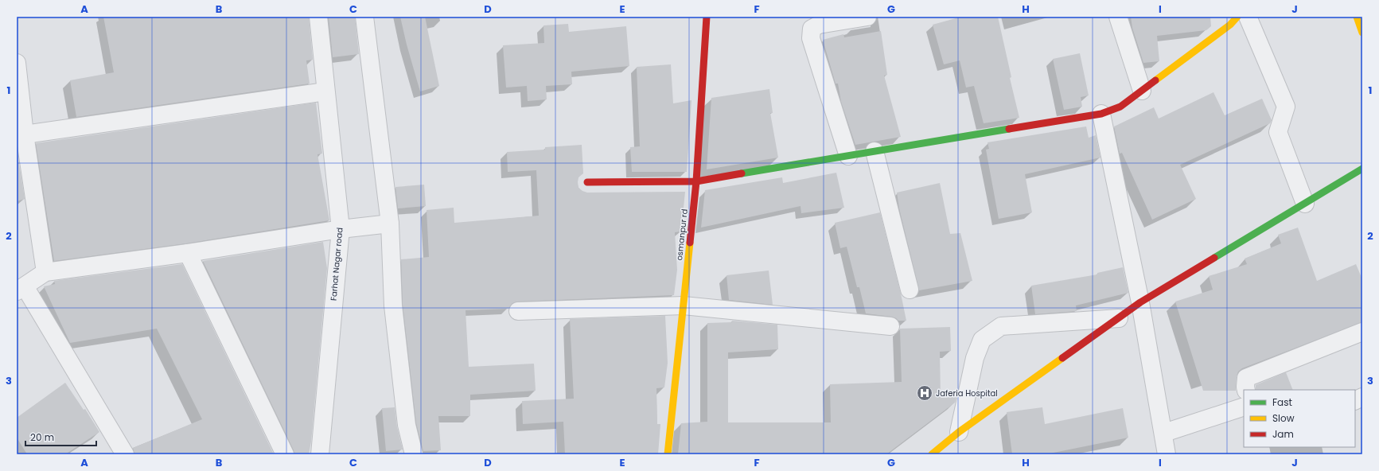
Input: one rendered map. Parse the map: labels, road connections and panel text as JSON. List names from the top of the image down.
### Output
{
  "streets": {
    "street": ["osmanpur rd", "Farhat Nagar road"]
  },
  "places": {
    "hospital": ["Jaferia Hospital"]
  },
  "legend": ["Fast", "Slow", "Jam"],
  "scale_bar": "20 m",
  "grid": {
    "columns": [
      "A",
      "B",
      "C",
      "D",
      "E",
      "F",
      "G",
      "H",
      "I",
      "J"
    ],
    "rows": ["1", "2", "3"]
  }
}
